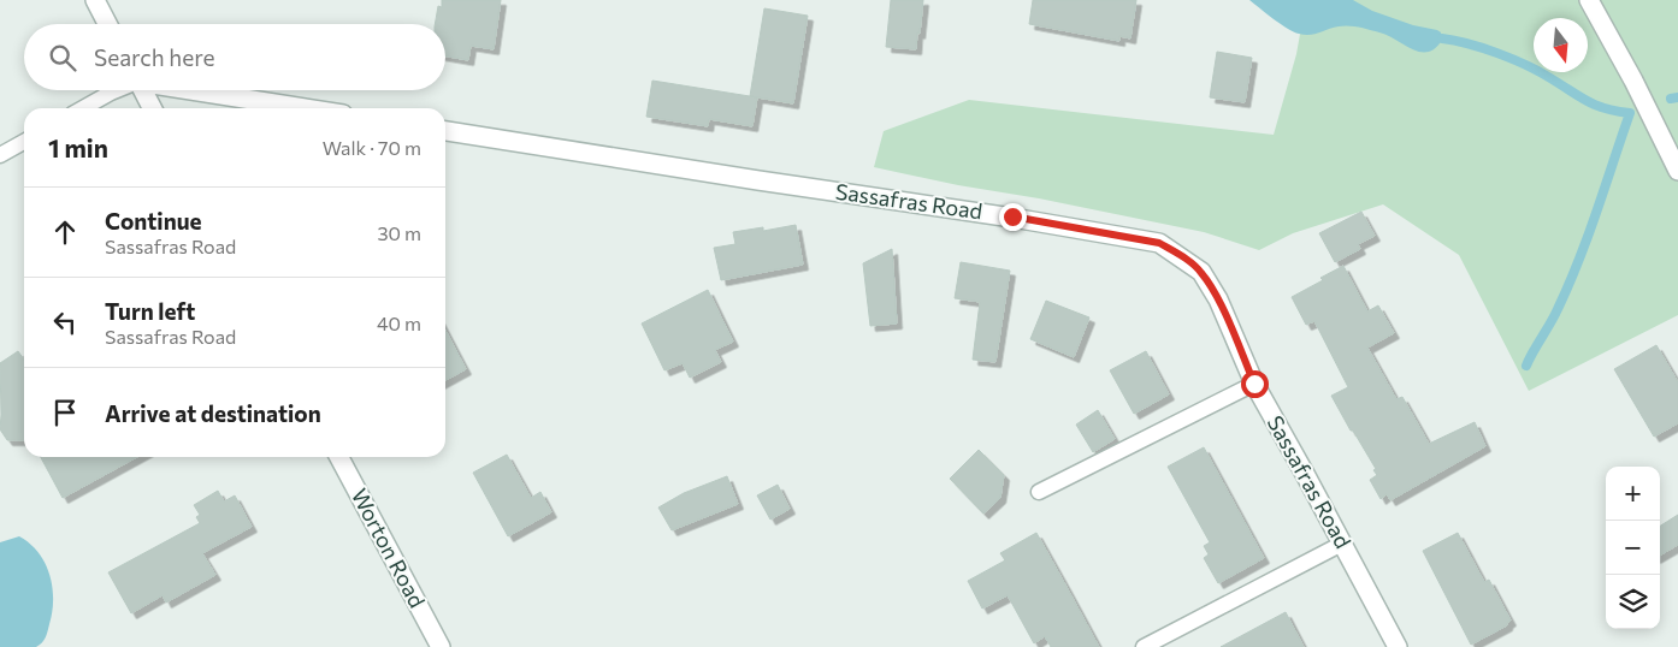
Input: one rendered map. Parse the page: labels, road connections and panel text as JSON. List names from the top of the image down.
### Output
{
  "streets": {
    "street": ["Sassafras Road", "Worton Road"]
  },
  "north": "bottom",
  "page": {
    "search": "Search here",
    "heading": ["1 min", "Walk · 70 m"],
    "list": [
      ["Continue", "Sassafras Road", "30 m"],
      ["Turn left", "Sassafras Road", "40 m"],
      "Arrive at destination"
    ],
    "map_buttons": ["+", "−"]
  }
}
